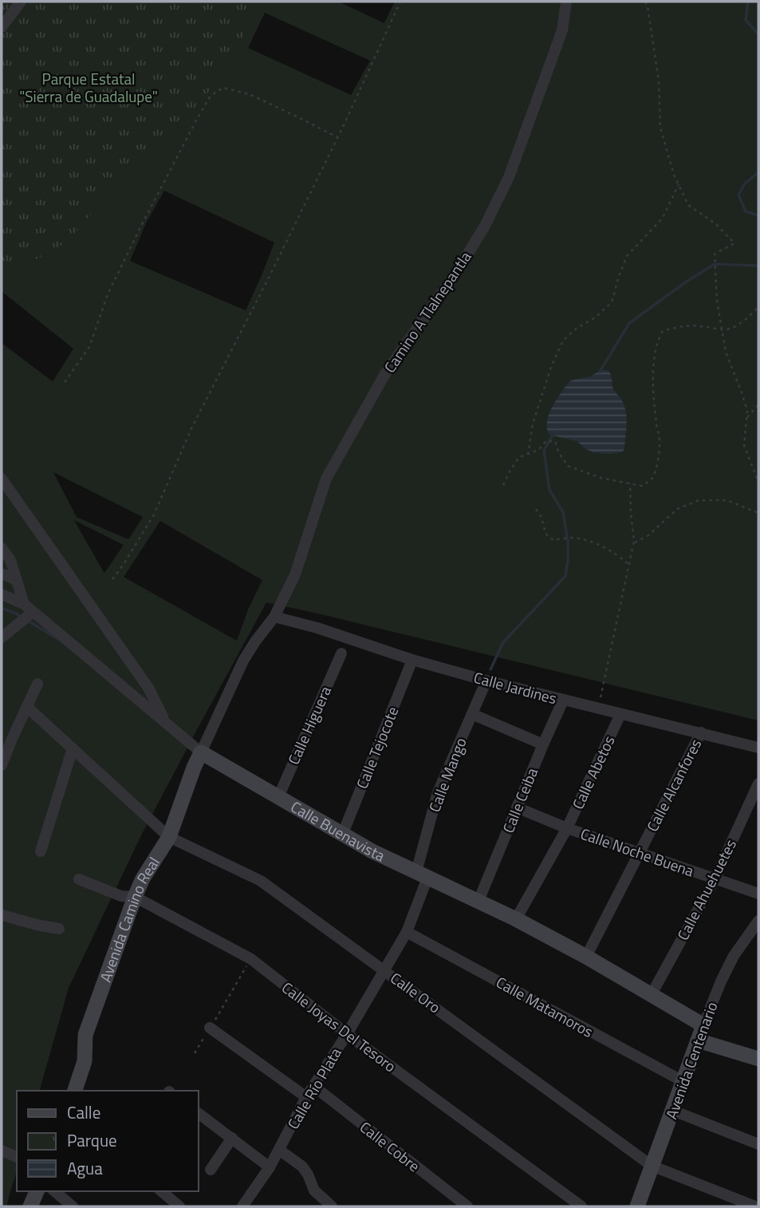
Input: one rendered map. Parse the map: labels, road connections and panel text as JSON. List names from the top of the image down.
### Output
{
  "streets": {
    "street": [
      "Camino A Tlalnepantla",
      "Calle Jardines",
      "Calle Higuera",
      "Calle Tejocote",
      "Calle Abetos",
      "Calle Mango",
      "Calle Alcanfores",
      "Calle Ceiba",
      "Calle Buenavista",
      "Calle Noche Buena",
      "Calle Ahuehuetes",
      "Avenida Camino Real",
      "Calle Oro",
      "Calle Matamoros",
      "Calle Joyas Del Tesoro",
      "Avenida Centenario",
      "Calle Río Plata",
      "Calle Cobre"
    ]
  },
  "crossings": [
    ["Camino A Tlalnepantla", "Calle Jardines"],
    ["Camino A Tlalnepantla", "Calle Buenavista"],
    ["Camino A Tlalnepantla", "Avenida Camino Real"],
    ["Calle Jardines", "Calle Tejocote"],
    ["Calle Jardines", "Calle Abetos"],
    ["Calle Jardines", "Calle Mango"],
    ["Calle Jardines", "Calle Alcanfores"],
    ["Calle Jardines", "Calle Ceiba"],
    ["Calle Higuera", "Calle Buenavista"],
    ["Calle Tejocote", "Calle Buenavista"],
    ["Calle Abetos", "Calle Buenavista"],
    ["Calle Abetos", "Calle Noche Buena"],
    ["Calle Mango", "Calle Buenavista"],
    ["Calle Mango", "Calle Río Plata"],
    ["Calle Alcanfores", "Calle Buenavista"],
    ["Calle Alcanfores", "Calle Noche Buena"],
    ["Calle Ceiba", "Calle Buenavista"],
    ["Calle Ceiba", "Calle Noche Buena"],
    ["Calle Buenavista", "Calle Ahuehuetes"],
    ["Calle Buenavista", "Avenida Camino Real"],
    ["Calle Buenavista", "Avenida Centenario"],
    ["Calle Buenavista", "Calle Río Plata"],
    ["Calle Noche Buena", "Calle Ahuehuetes"],
    ["Avenida Camino Real", "Calle Oro"],
    ["Avenida Camino Real", "Calle Joyas Del Tesoro"],
    ["Calle Oro", "Avenida Centenario"],
    ["Calle Oro", "Calle Río Plata"],
    ["Calle Matamoros", "Avenida Centenario"],
    ["Calle Matamoros", "Calle Río Plata"],
    ["Calle Joyas Del Tesoro", "Calle Río Plata"],
    ["Calle Río Plata", "Calle Cobre"]
  ],
  "parks": ["Parque Estatal \"Sierra de Guadalupe\""],
  "legend": ["Calle", "Parque", "Agua"]
}
